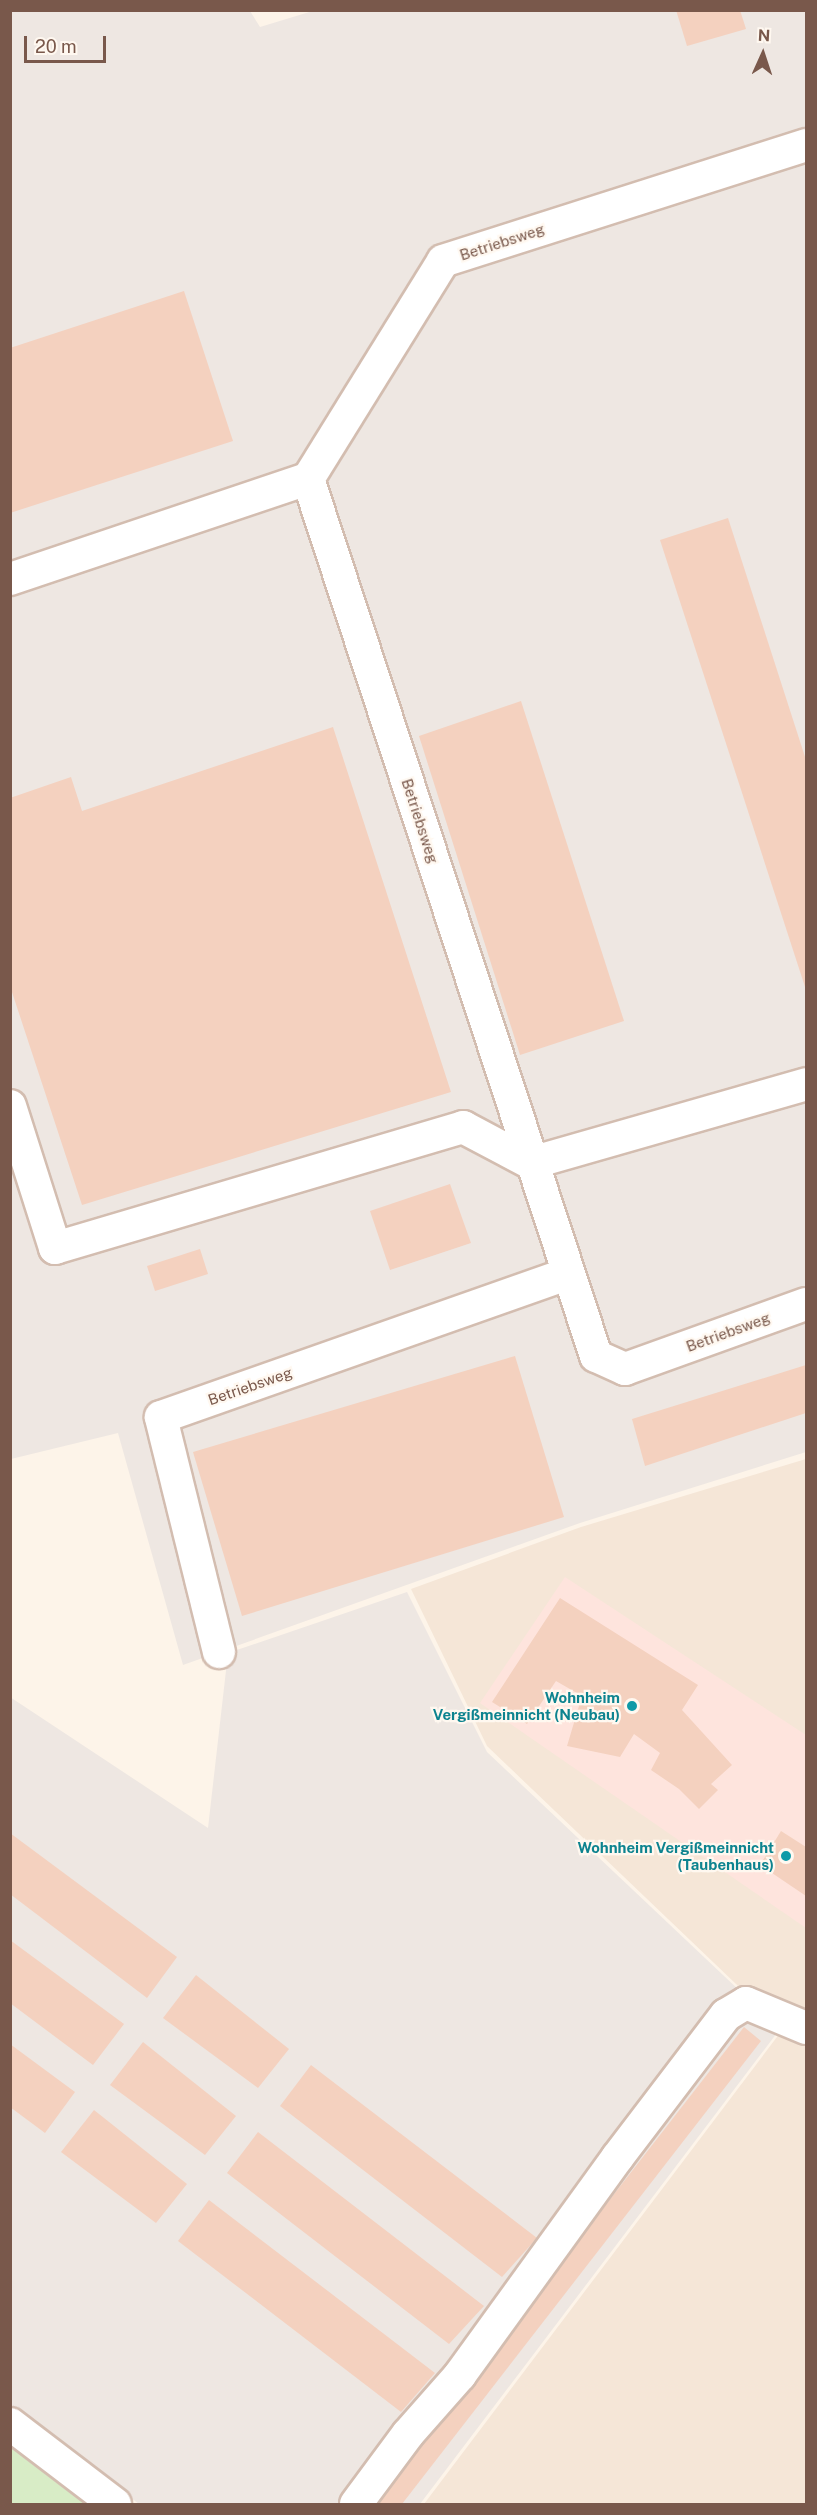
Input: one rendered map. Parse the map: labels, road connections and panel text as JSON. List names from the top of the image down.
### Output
{
  "streets": {
    "street": ["Betriebsweg"]
  },
  "places": ["Wohnheim Vergißmeinnicht (Neubau)", "Wohnheim Vergißmeinnicht (Taubenhaus)"],
  "scale_bar": "20 m",
  "north": "top"
}
